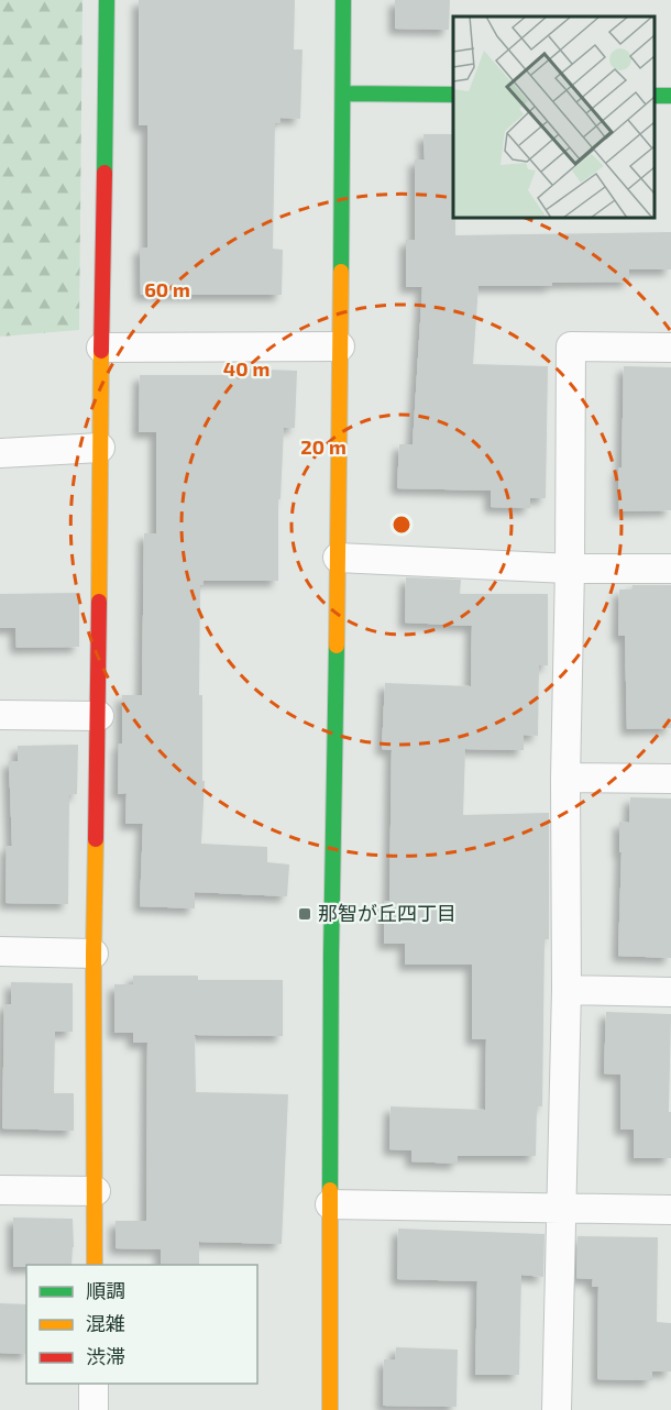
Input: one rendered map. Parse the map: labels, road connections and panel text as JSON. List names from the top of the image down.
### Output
{
  "places": {
    "transit": ["那智が丘四丁目"]
  },
  "legend": ["順調", "混雑", "渋滞"],
  "rings": ["60 m", "40 m", "20 m"]
}
